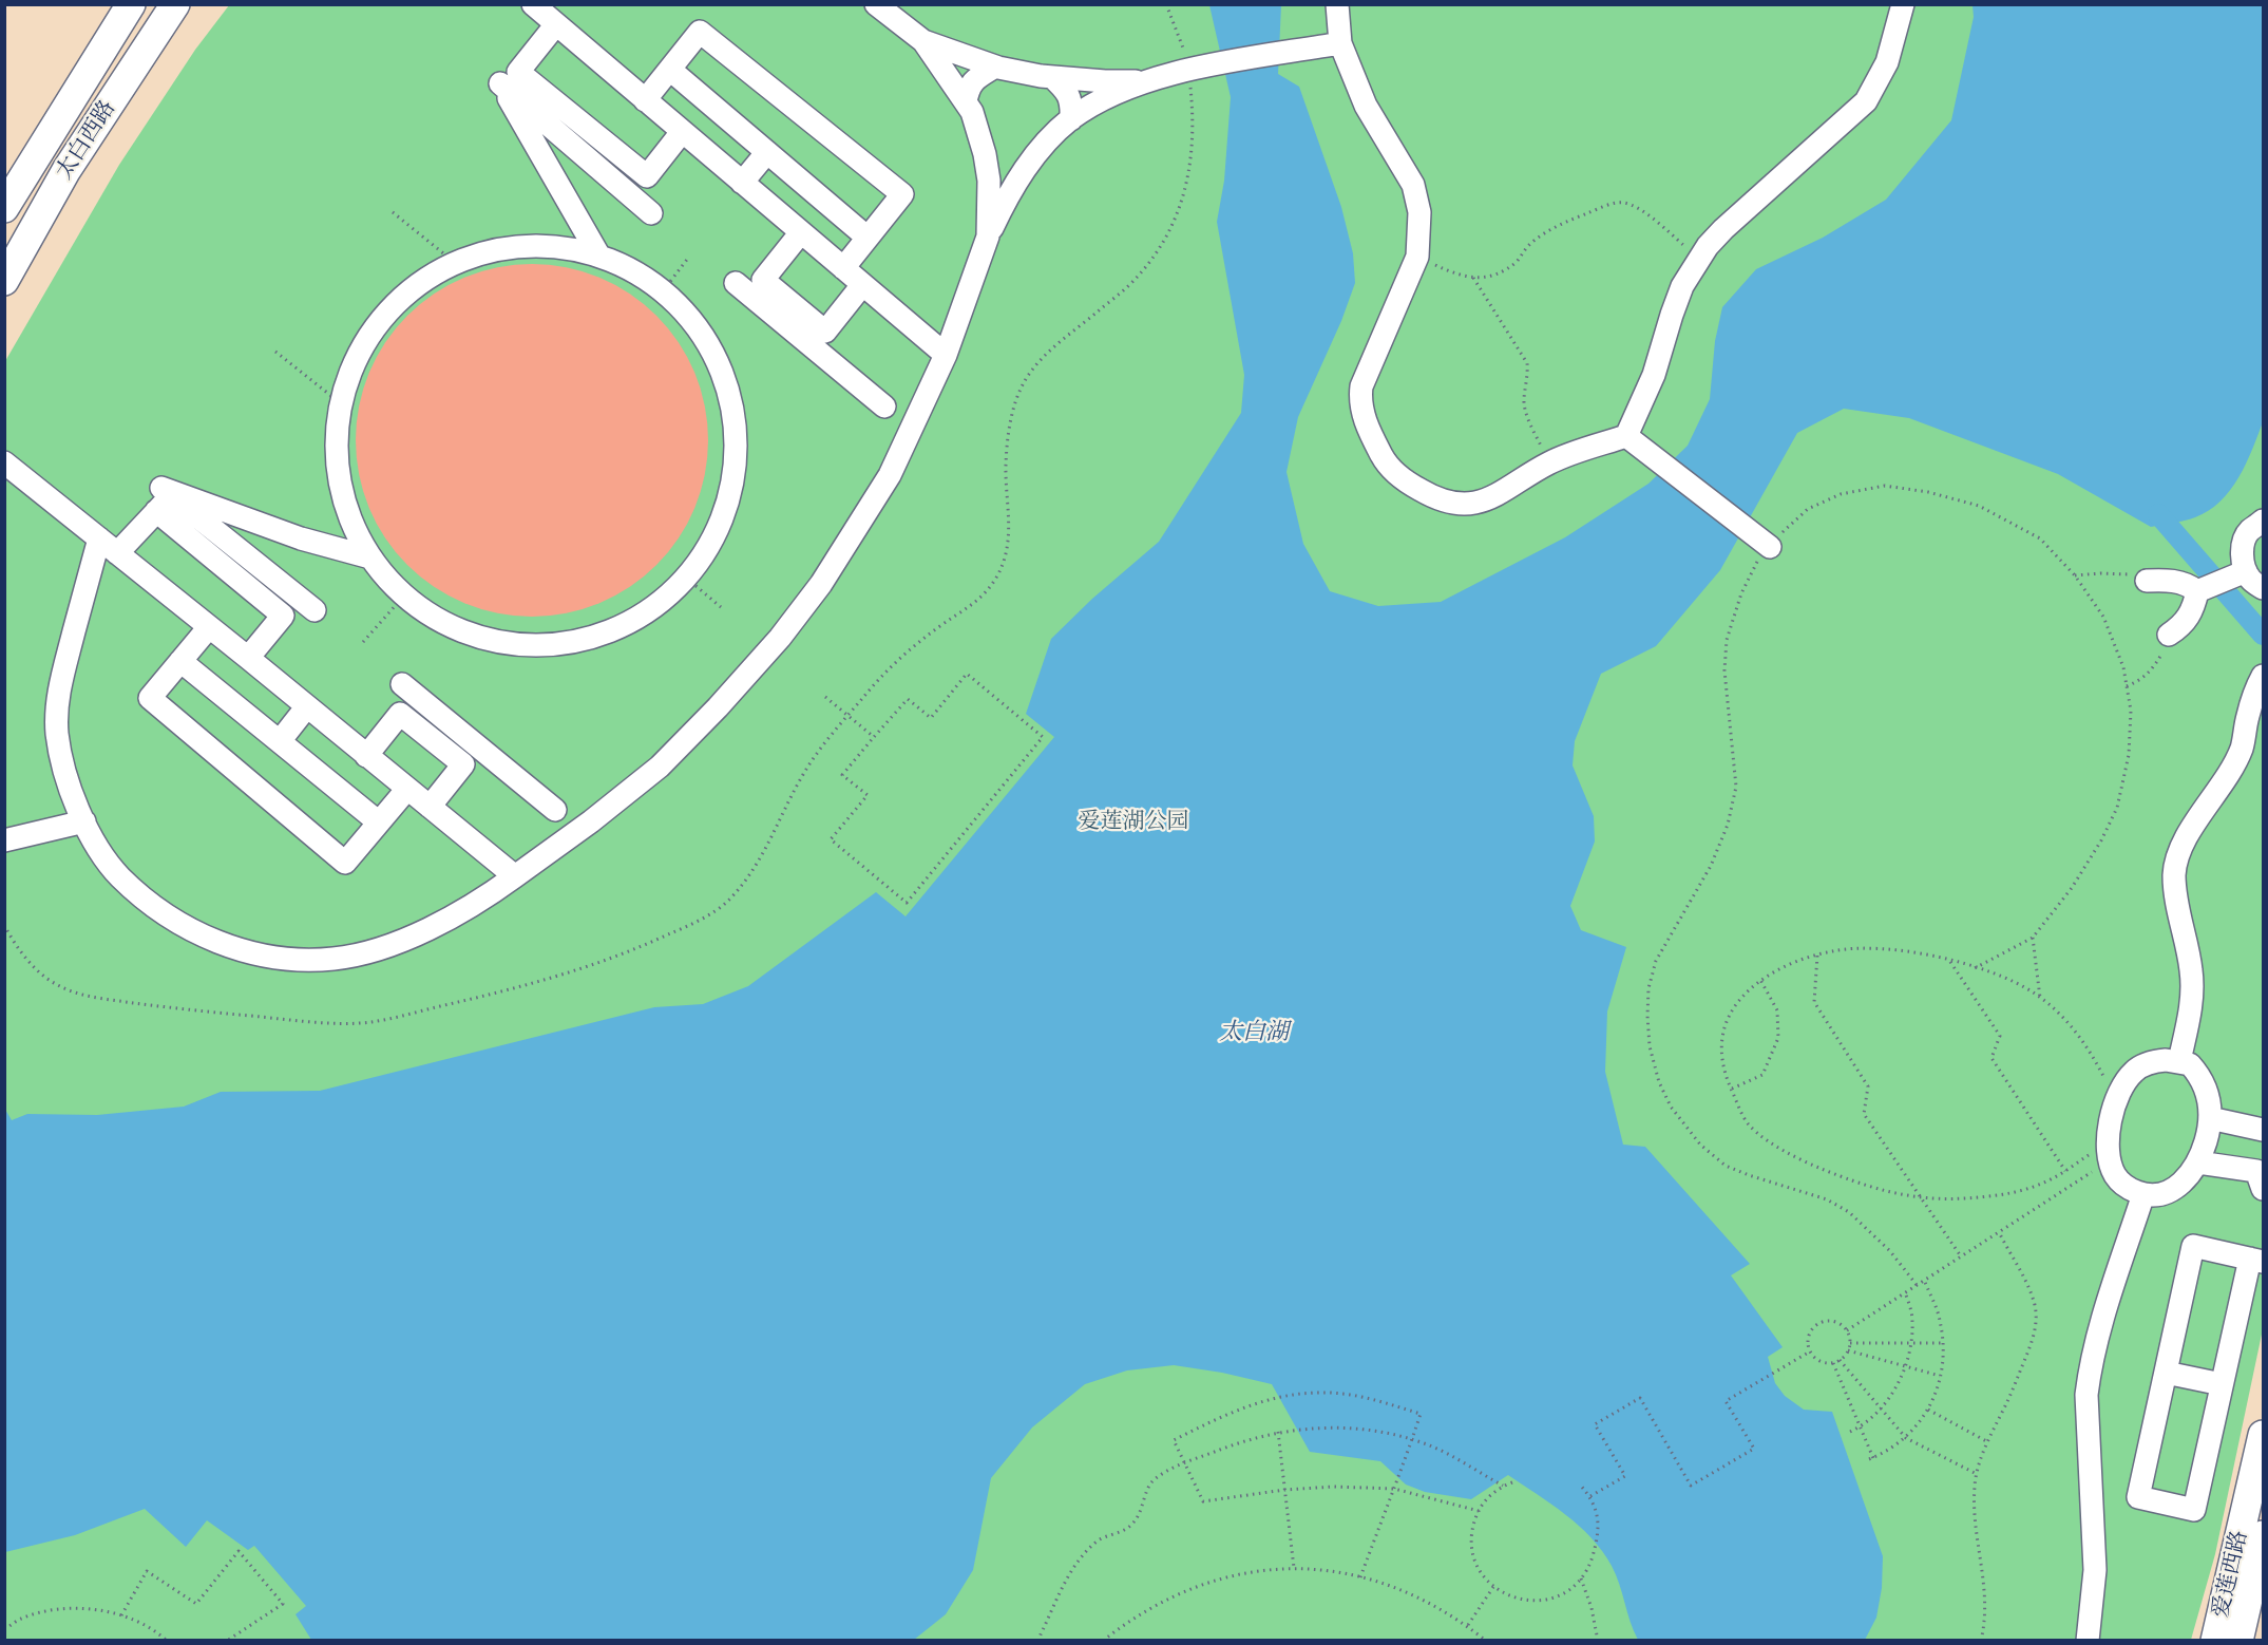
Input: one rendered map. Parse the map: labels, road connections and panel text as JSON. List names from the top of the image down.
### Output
{
  "streets": {
    "main road": ["太白西路", "爱莲西路"]
  },
  "water": ["太白湖"],
  "parks": ["爱莲湖公园"]
}
